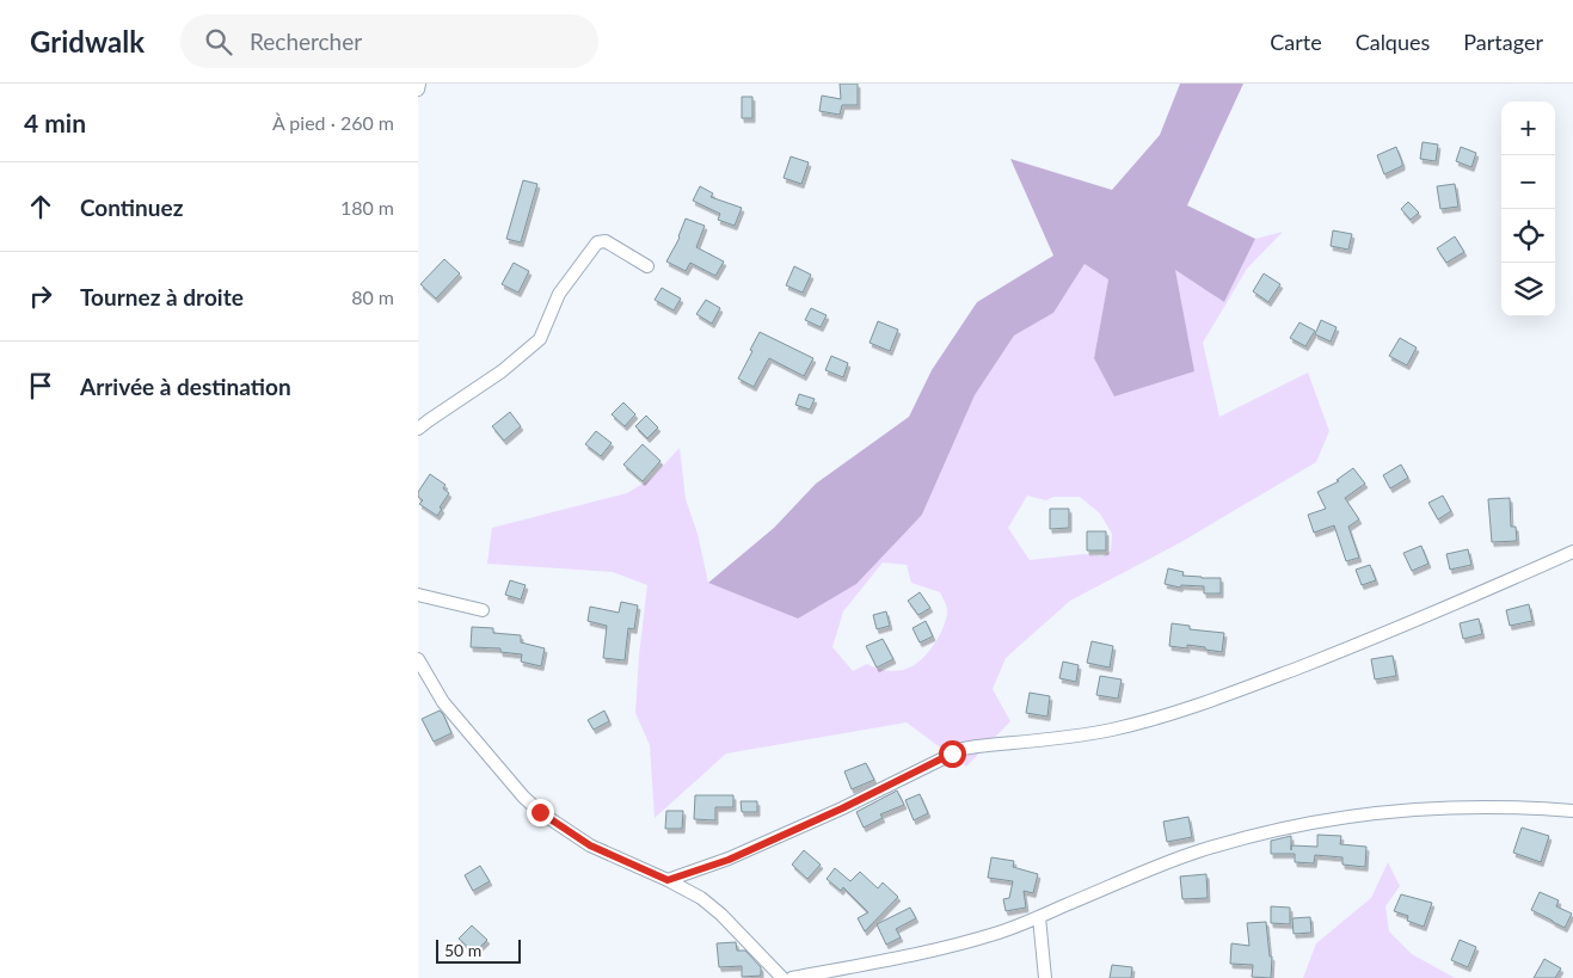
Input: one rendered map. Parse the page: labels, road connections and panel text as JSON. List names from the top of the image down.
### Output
{
  "scale_bar": "50 m",
  "page": {
    "header": "Gridwalk",
    "search": "Rechercher",
    "nav": ["Carte", "Calques", "Partager"],
    "heading": ["4 min", "À pied · 260 m"],
    "map_buttons": ["+", "−"],
    "list": [
      ["Continuez", "180 m"],
      ["Tournez à droite", "80 m"],
      "Arrivée à destination"
    ],
    "scale": "50 m"
  }
}
